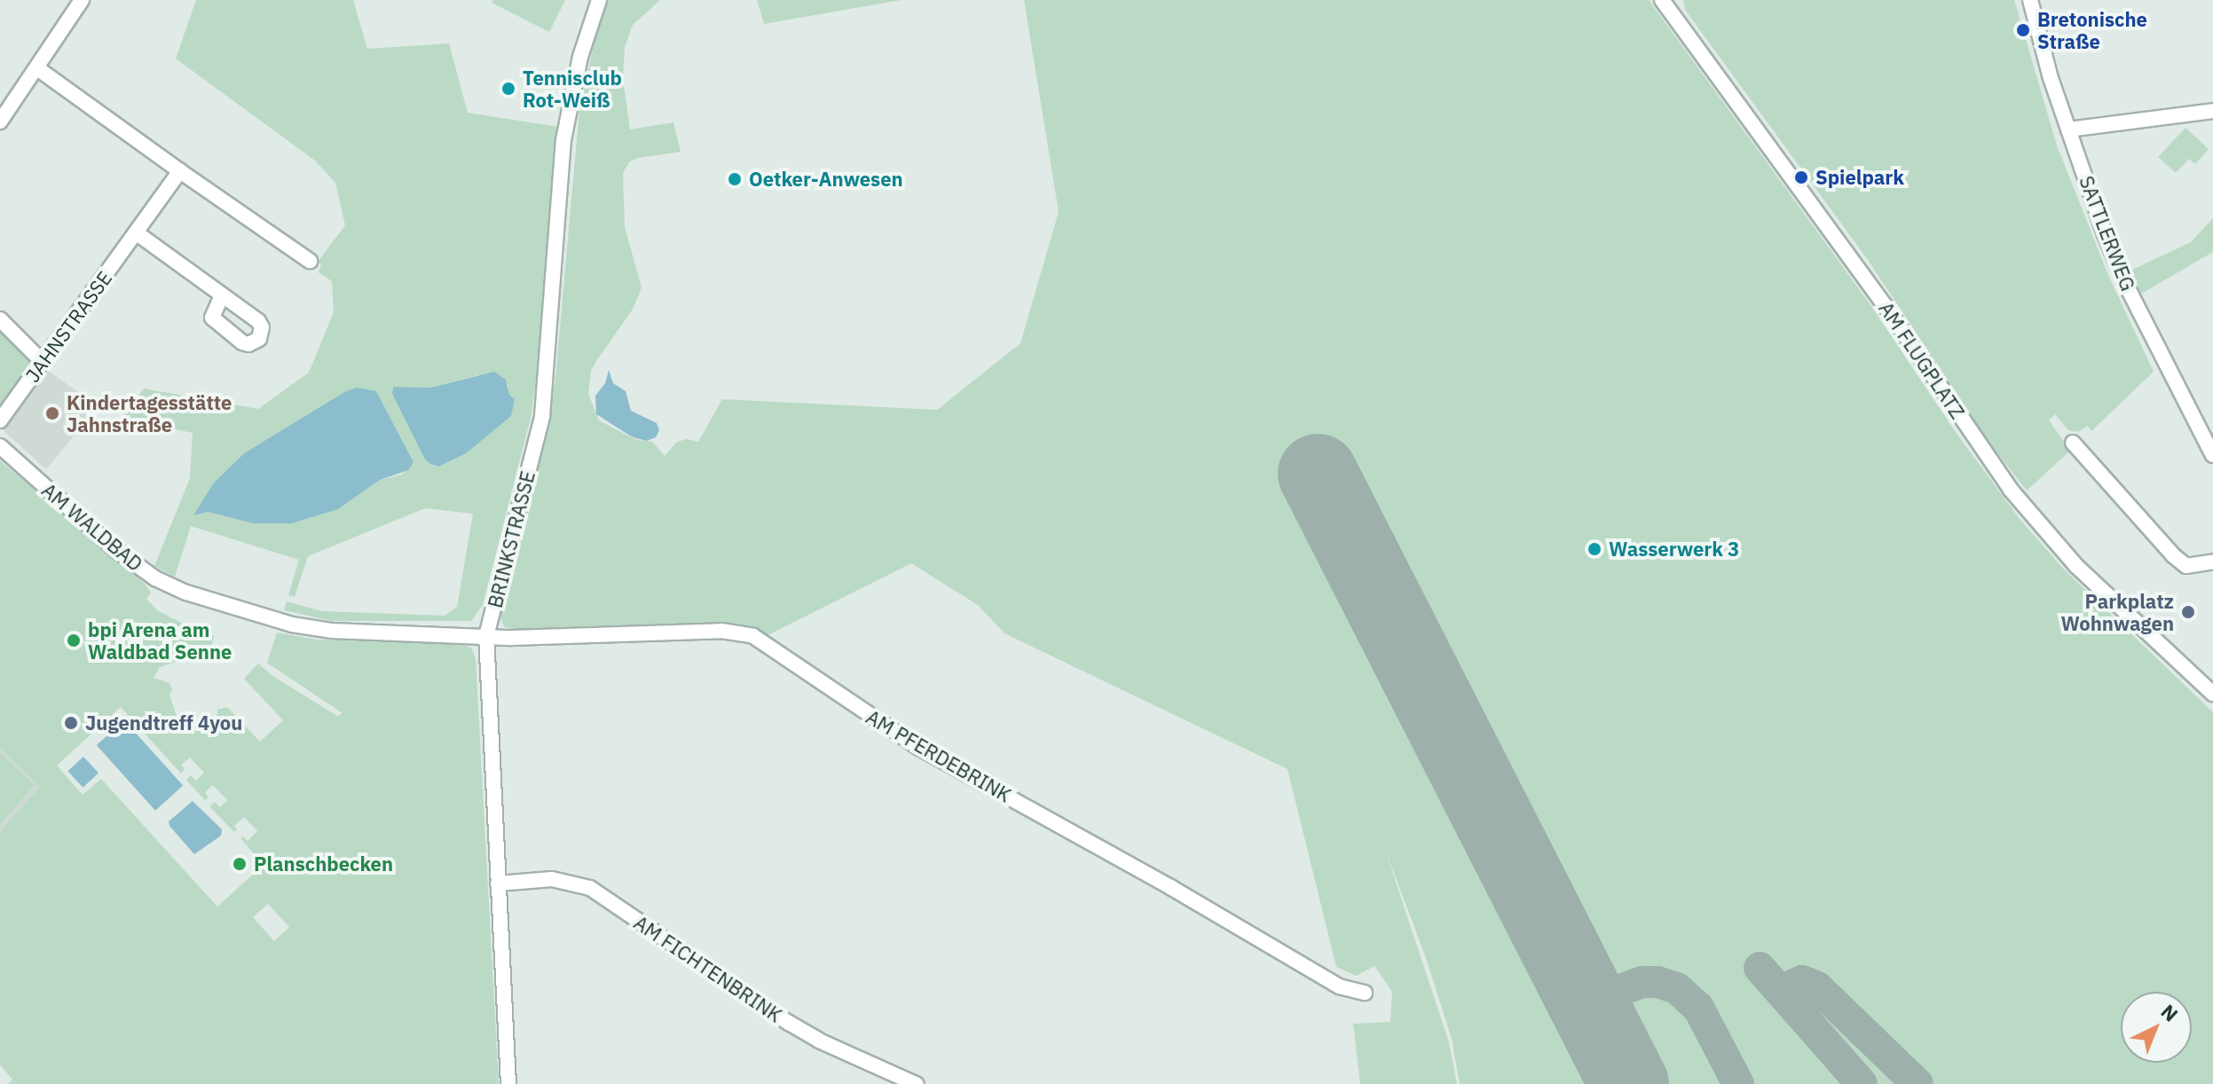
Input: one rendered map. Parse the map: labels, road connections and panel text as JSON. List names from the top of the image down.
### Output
{
  "streets": {
    "street": [
      "SATTLERWEG",
      "JAHNSTRASSE",
      "AM FLUGPLATZ",
      "AM WALDBAD",
      "BRINKSTRASSE",
      "AM PFERDEBRINK",
      "AM FICHTENBRINK"
    ]
  },
  "crossings": [
    ["AM WALDBAD", "BRINKSTRASSE"],
    ["AM WALDBAD", "AM PFERDEBRINK"],
    ["BRINKSTRASSE", "AM PFERDEBRINK"],
    ["BRINKSTRASSE", "AM FICHTENBRINK"]
  ],
  "places": [
    "Bretonische Straße",
    "Tennisclub Rot-Weiß",
    "Spielpark",
    "Oetker-Anwesen",
    "Kindertagesstätte Jahnstraße",
    "Wasserwerk 3",
    "Parkplatz Wohnwagen",
    "bpi Arena am Waldbad Senne",
    "Jugendtreff 4you",
    "Planschbecken"
  ],
  "north": "top right"
}
